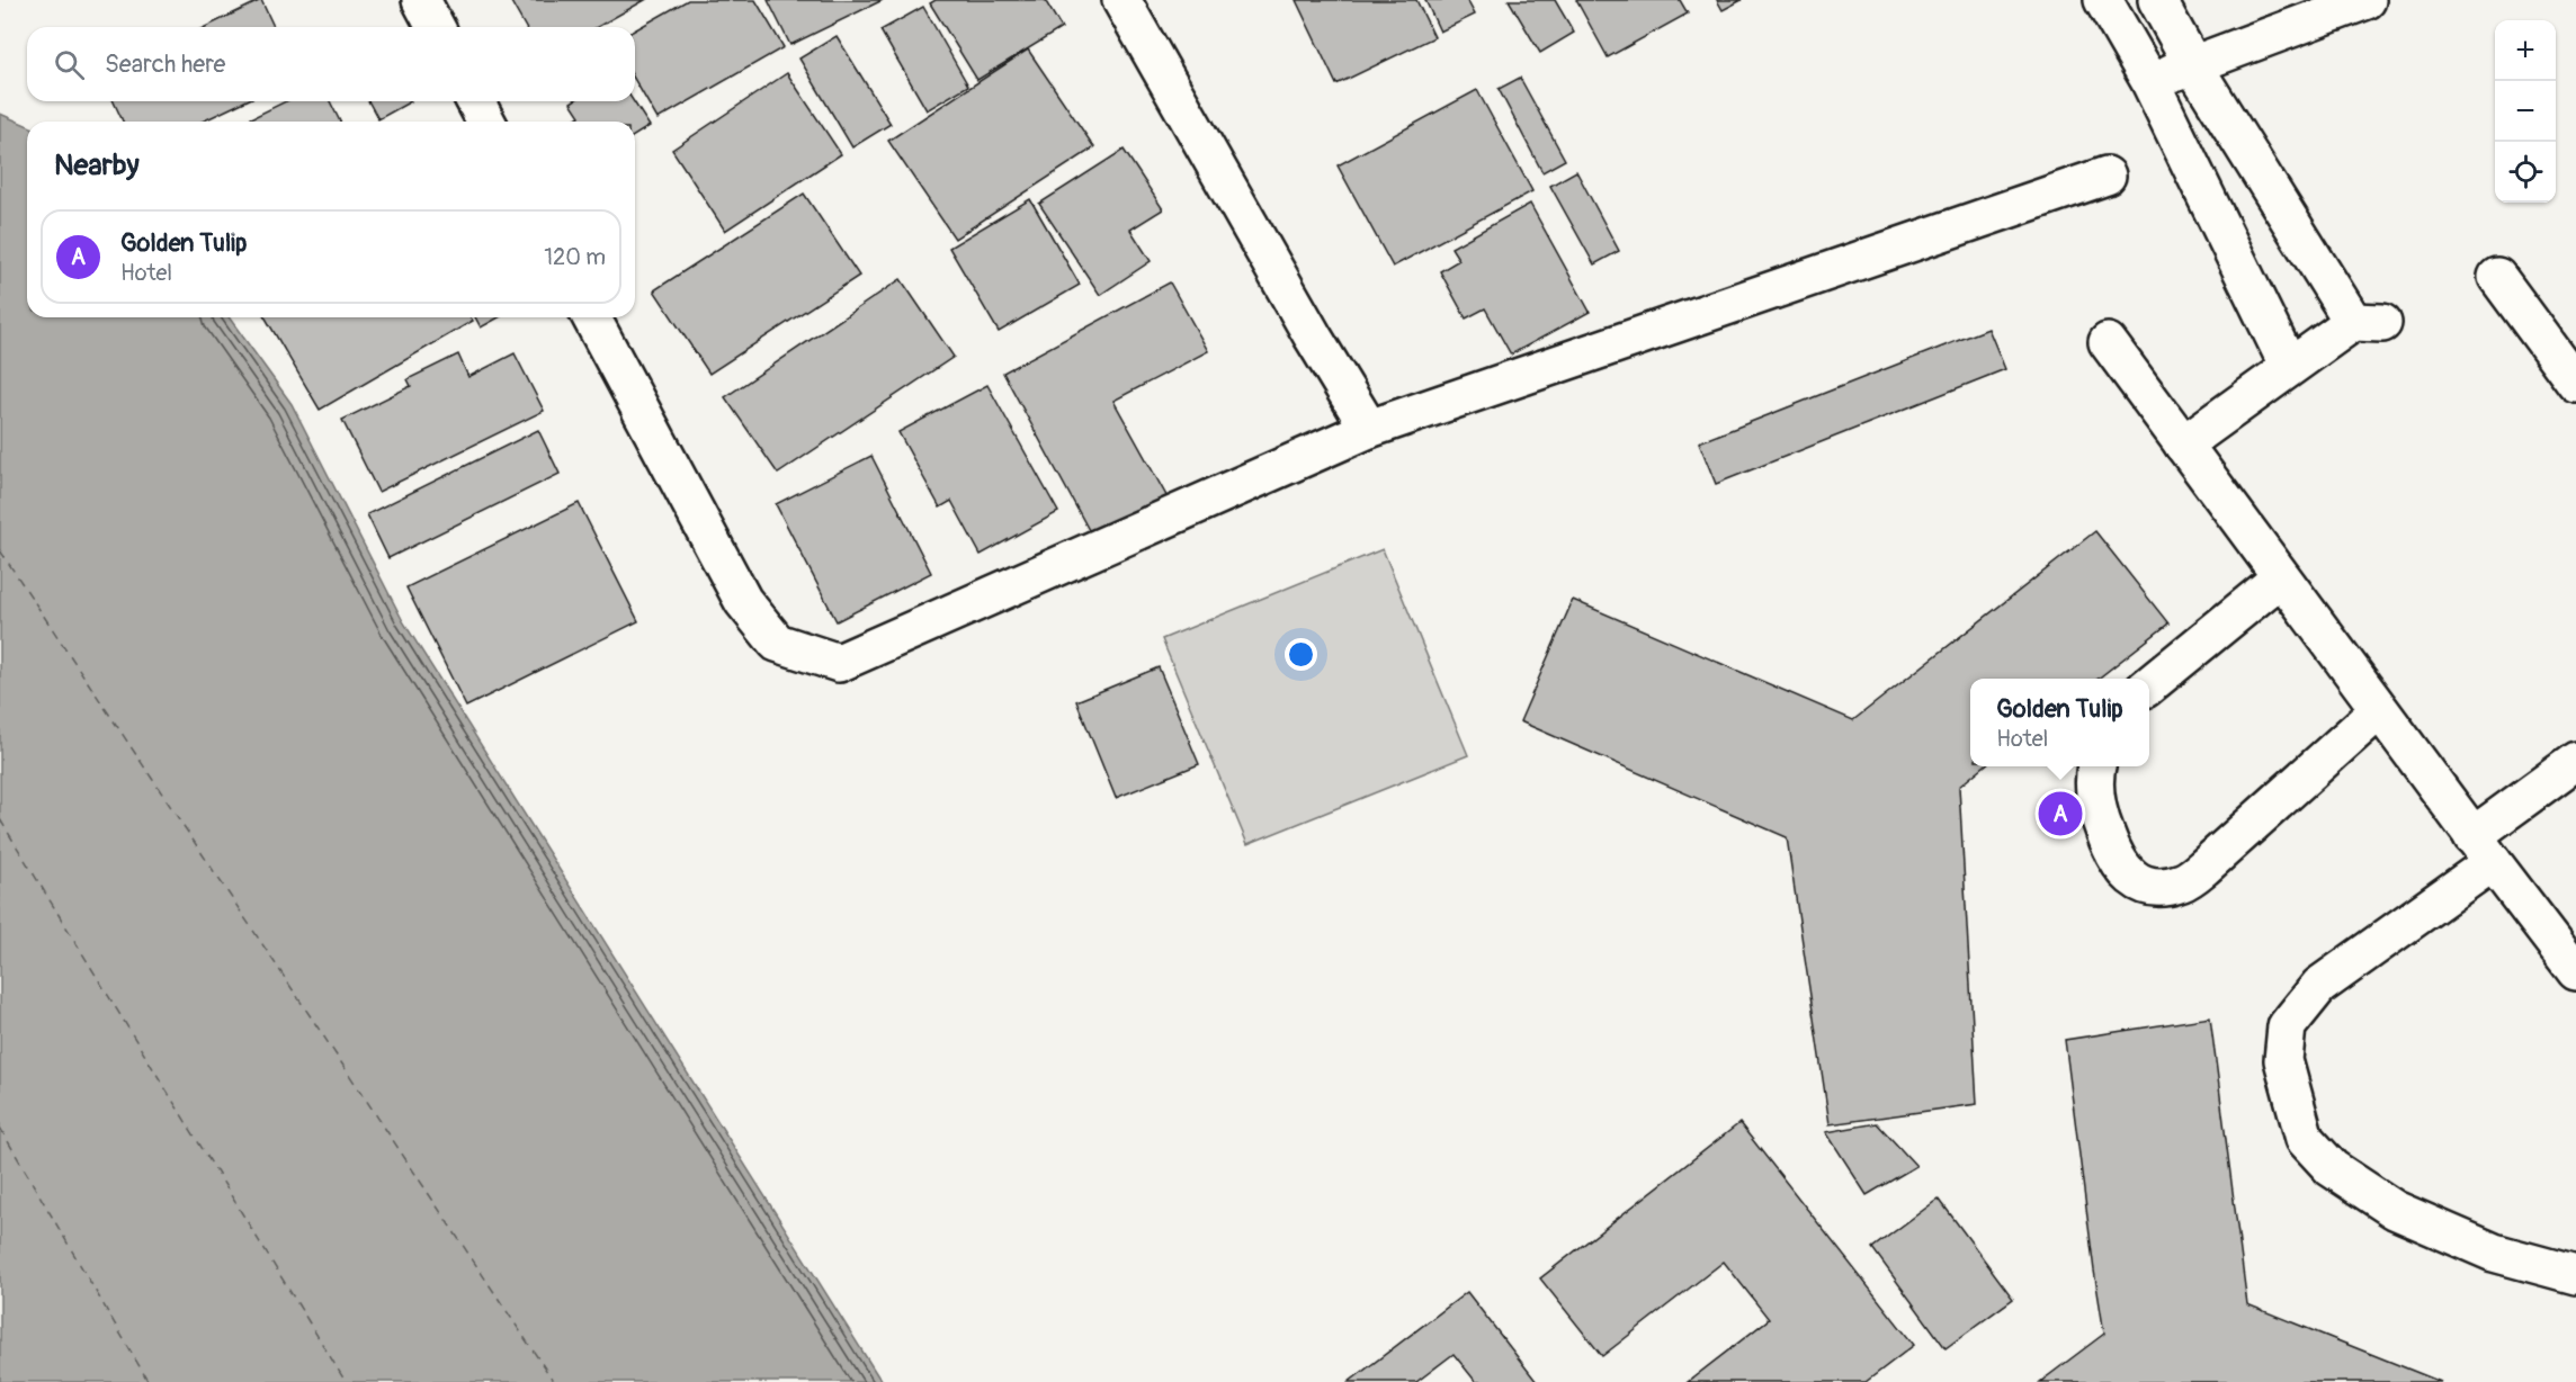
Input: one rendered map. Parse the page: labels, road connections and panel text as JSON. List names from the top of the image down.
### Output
{
  "page": {
    "map_buttons": ["+", "−"],
    "search": "Search here",
    "heading": "Nearby",
    "list": [
      {
        "mark": "A",
        "name": "Golden Tulip",
        "note": "Hotel",
        "value": "120 m"
      }
    ],
    "popup": ["Golden Tulip", "Hotel"],
    "pins": "A"
  }
}
